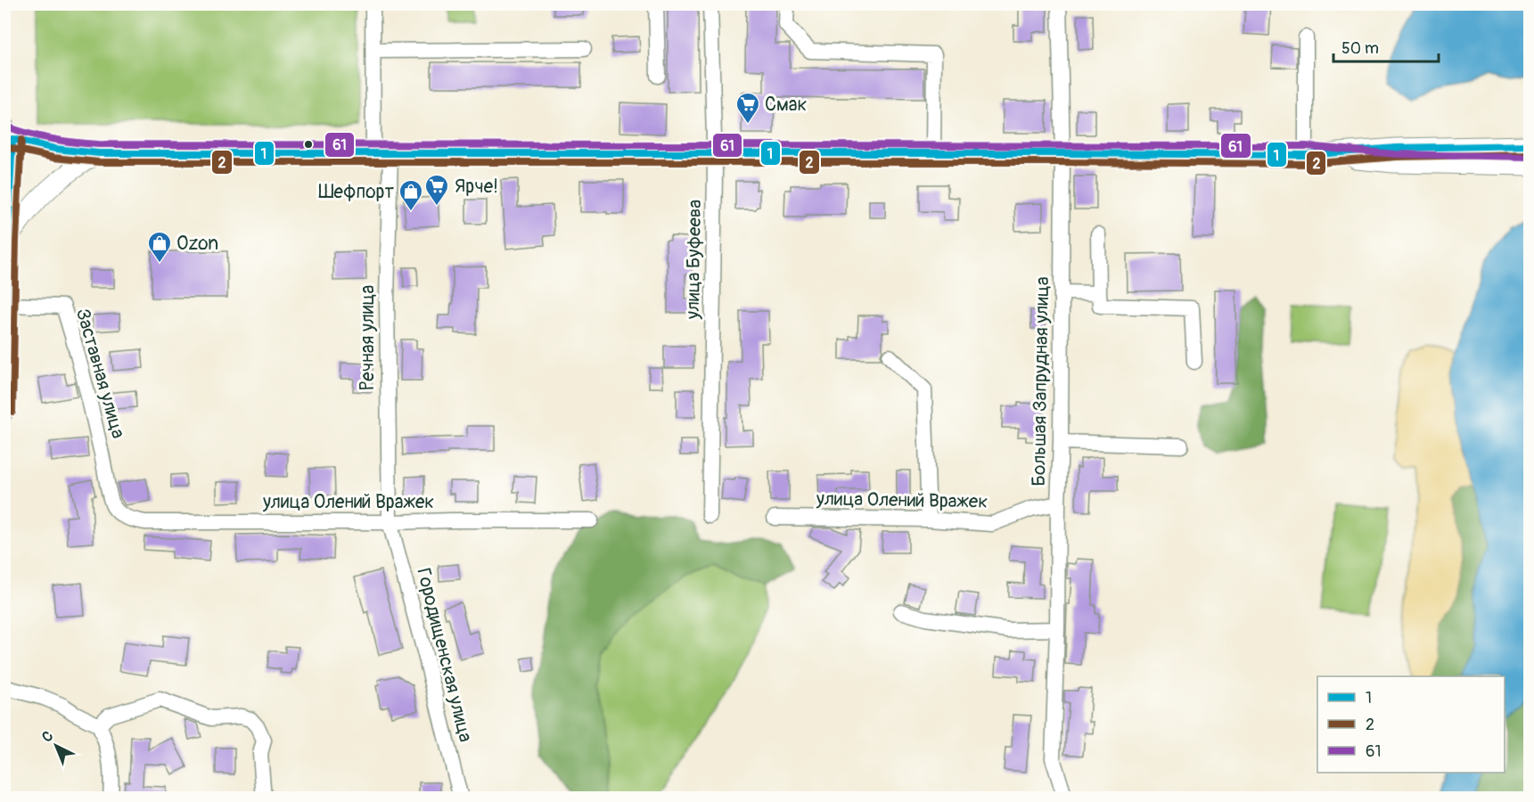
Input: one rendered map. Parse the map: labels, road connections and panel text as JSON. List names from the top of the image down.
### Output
{
  "streets": {
    "street": [
      "улица Буфеева",
      "Речная улица",
      "Заставная улица",
      "Большая Запрудная улица",
      "улица Олений Вражек",
      "Городищенская улица"
    ]
  },
  "crossings": [
    ["Речная улица", "улица Олений Вражек"],
    ["Речная улица", "Городищенская улица"],
    ["Заставная улица", "улица Олений Вражек"],
    ["Большая Запрудная улица", "улица Олений Вражек"],
    ["улица Олений Вражек", "Городищенская улица"]
  ],
  "places": {
    "supermarket": ["Смак", "Ярче!"],
    "shop": ["Шефпорт", "Ozon"]
  },
  "lines": ["transit line 61", "transit line 1", "transit line 2"],
  "legend": ["1", "2", "61"],
  "scale_bar": "50 m",
  "north": "top left"
}
